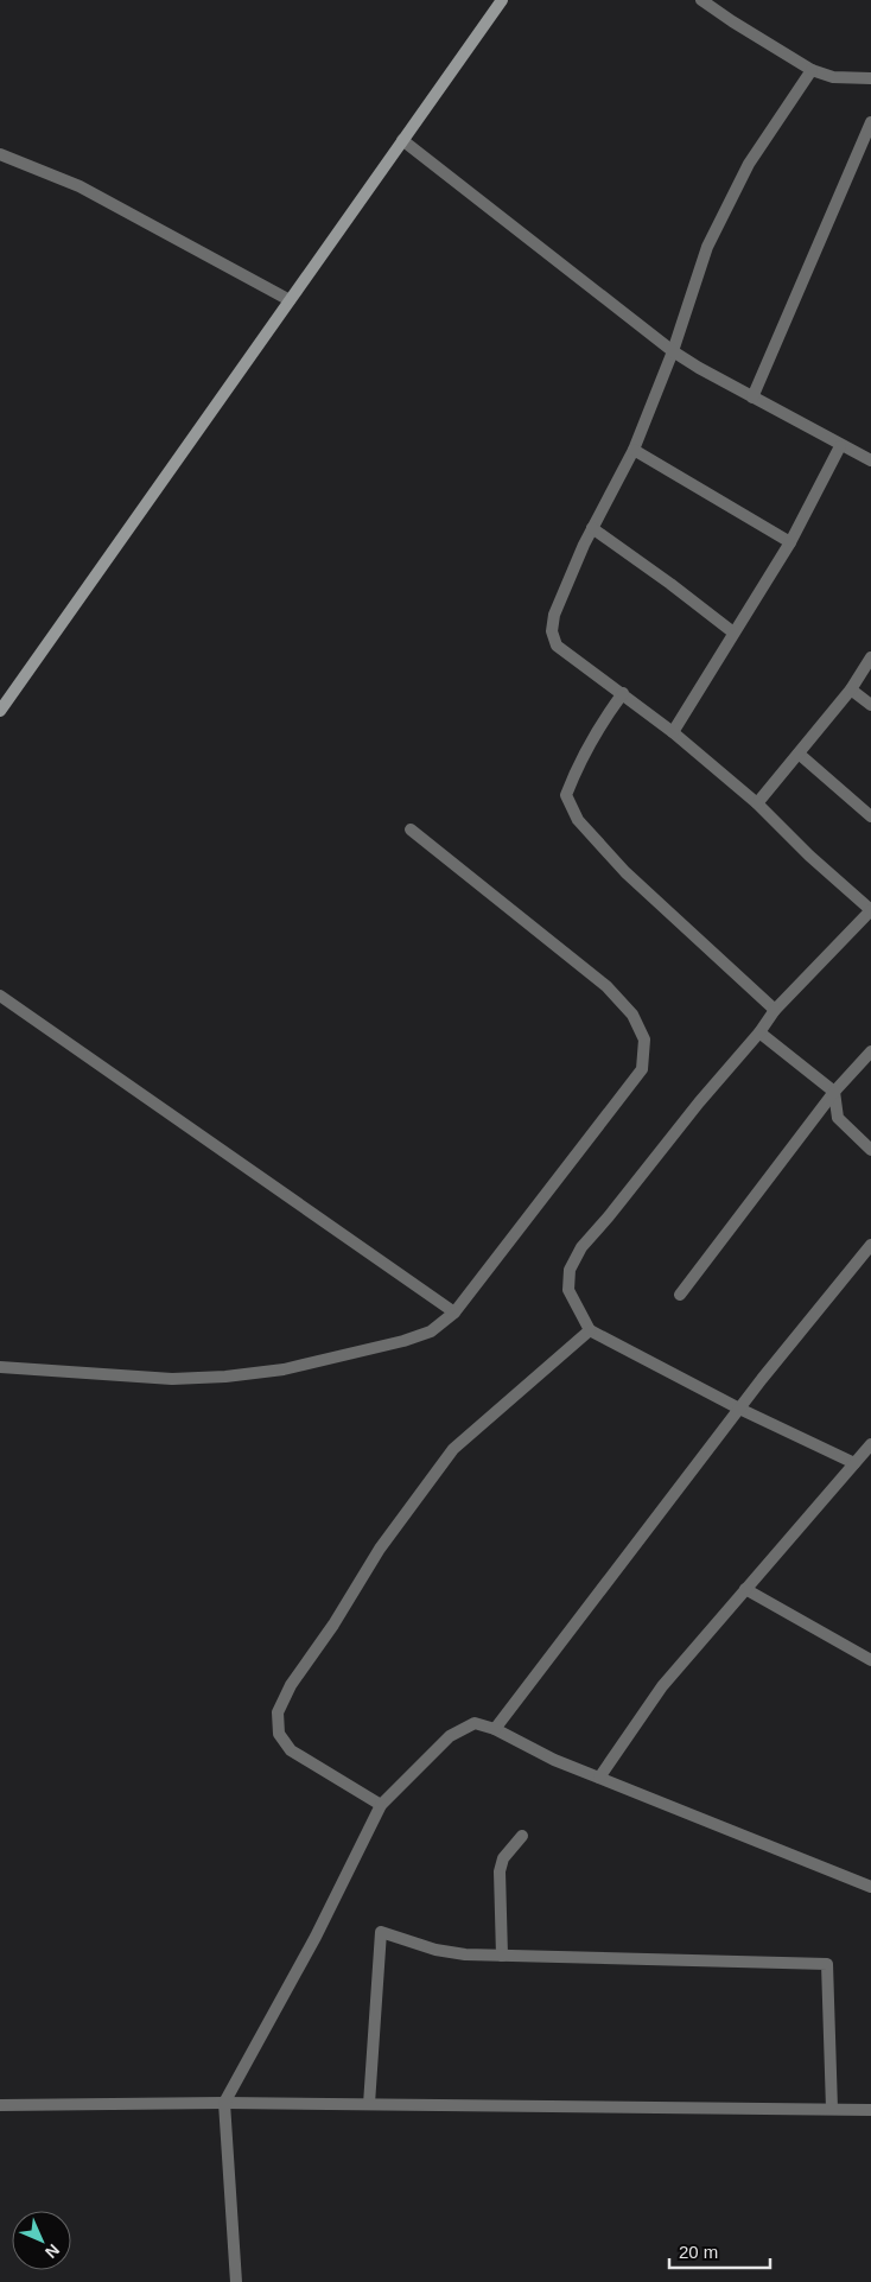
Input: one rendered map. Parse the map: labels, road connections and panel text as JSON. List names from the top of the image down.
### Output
{
  "scale_bar": "20 m",
  "north": "bottom right"
}
